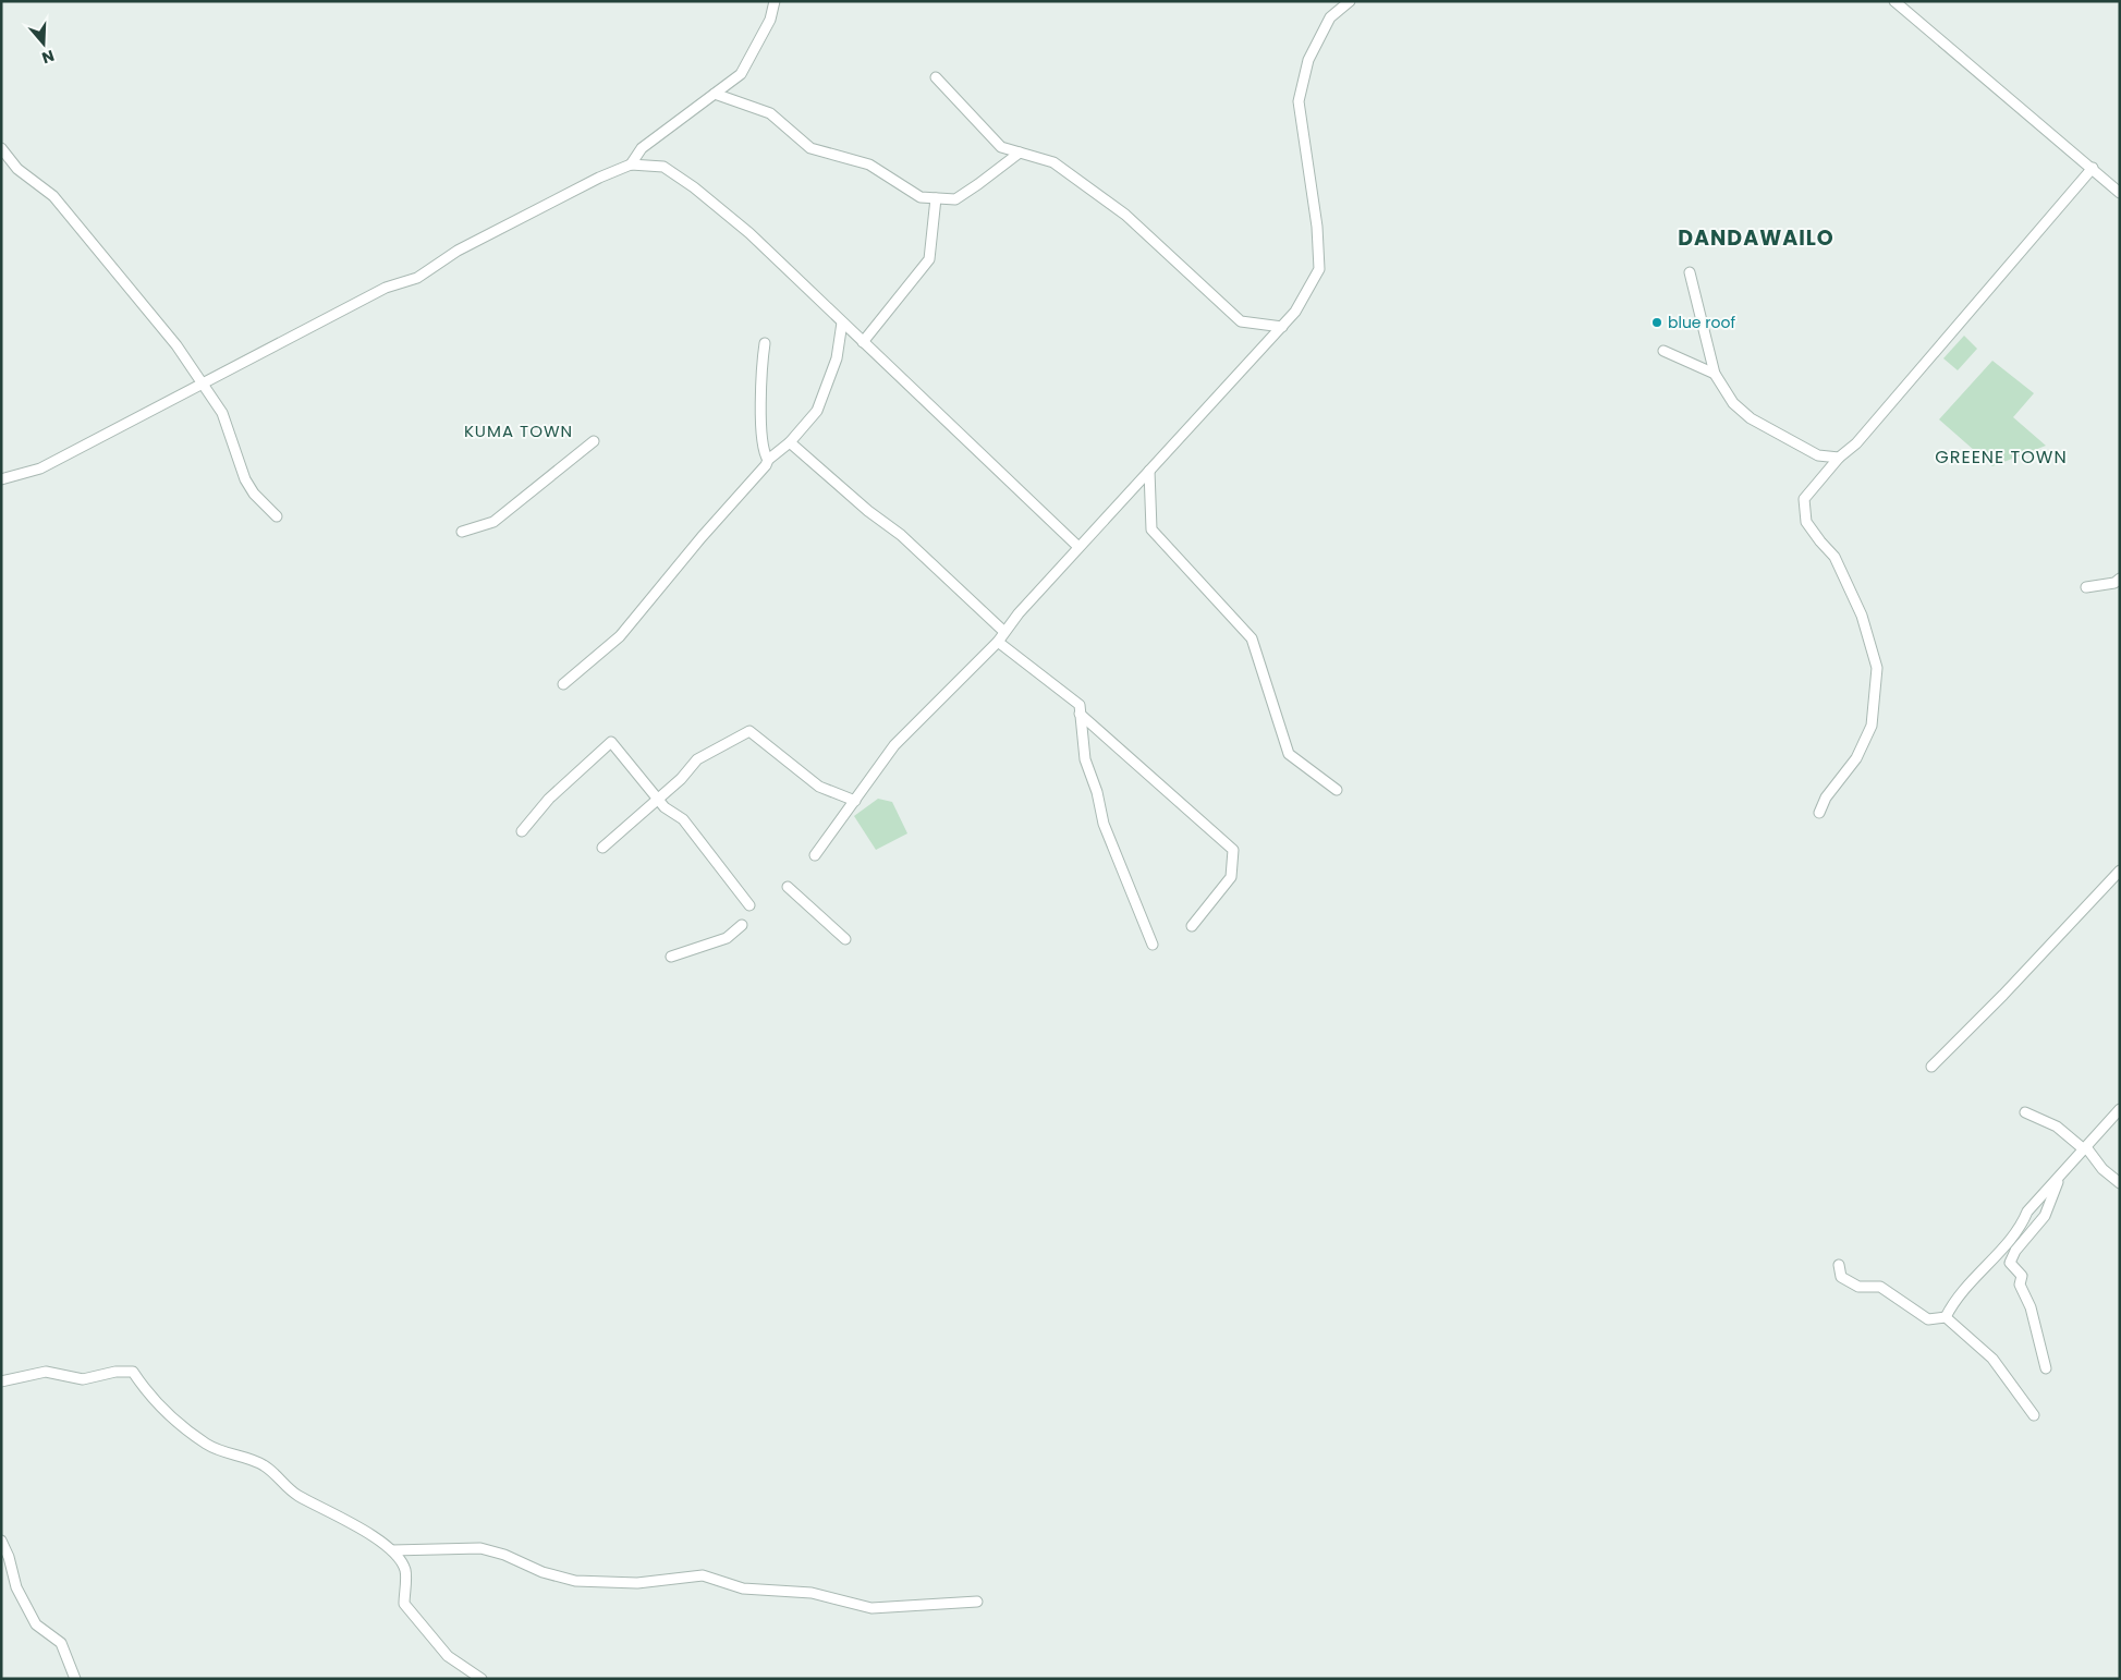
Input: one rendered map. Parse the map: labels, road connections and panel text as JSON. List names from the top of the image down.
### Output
{
  "districts": ["DANDAWAILO", "KUMA TOWN", "GREENE TOWN"],
  "places": ["blue roof"],
  "north": "bottom"
}
